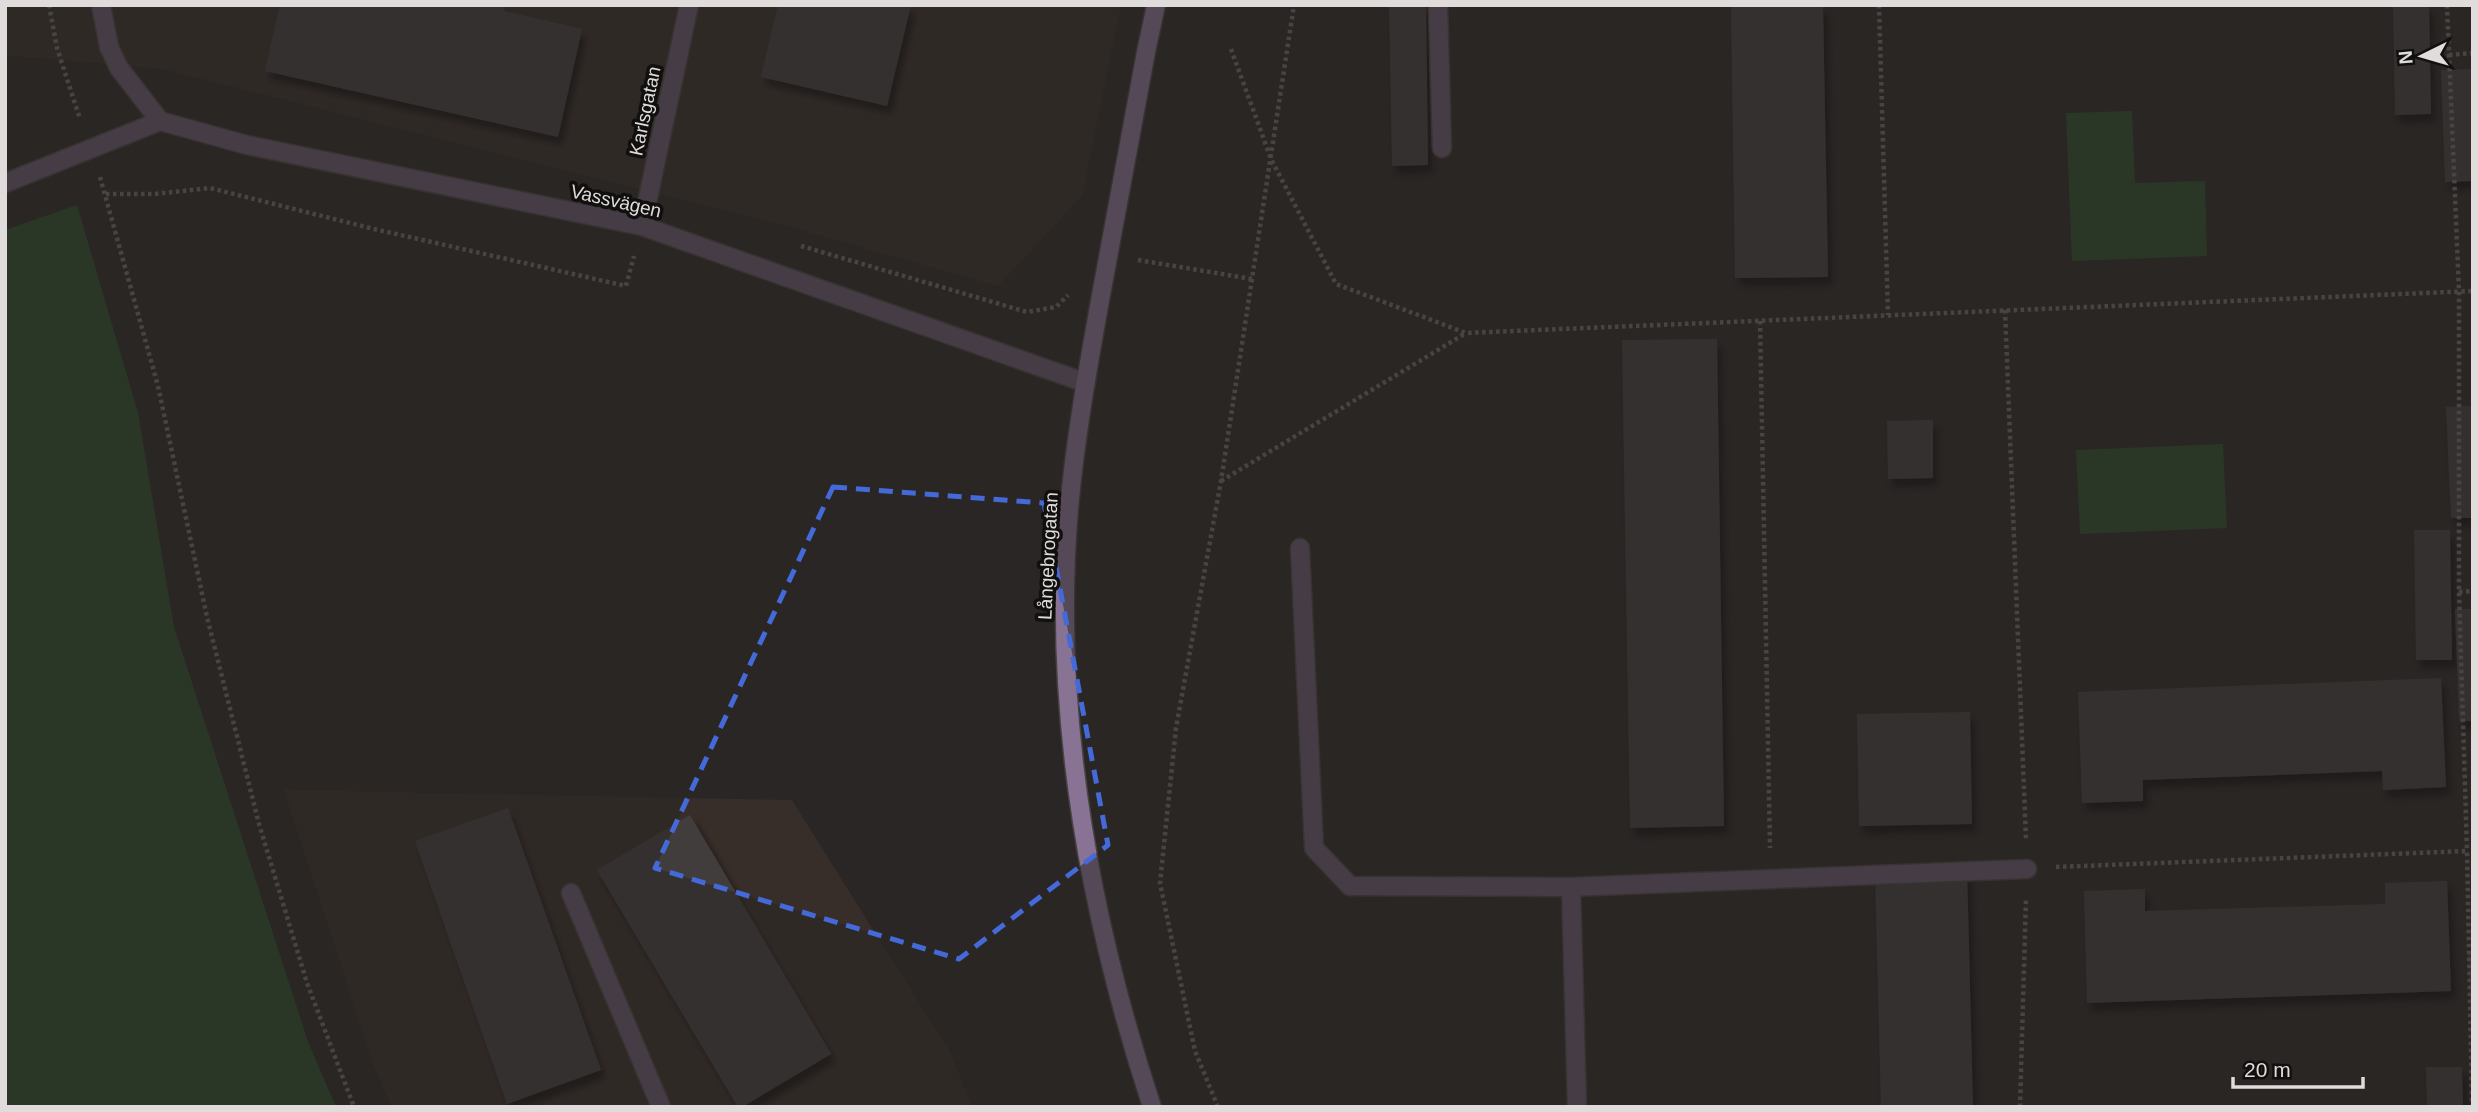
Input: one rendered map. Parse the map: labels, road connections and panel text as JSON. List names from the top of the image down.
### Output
{
  "streets": {
    "main road": ["Långebrogatan"],
    "street": ["Karlsgatan", "Vassvägen"]
  },
  "crossings": [
    ["Karlsgatan", "Vassvägen"],
    ["Vassvägen", "Långebrogatan"]
  ],
  "scale_bar": "20 m",
  "north": "left"
}
